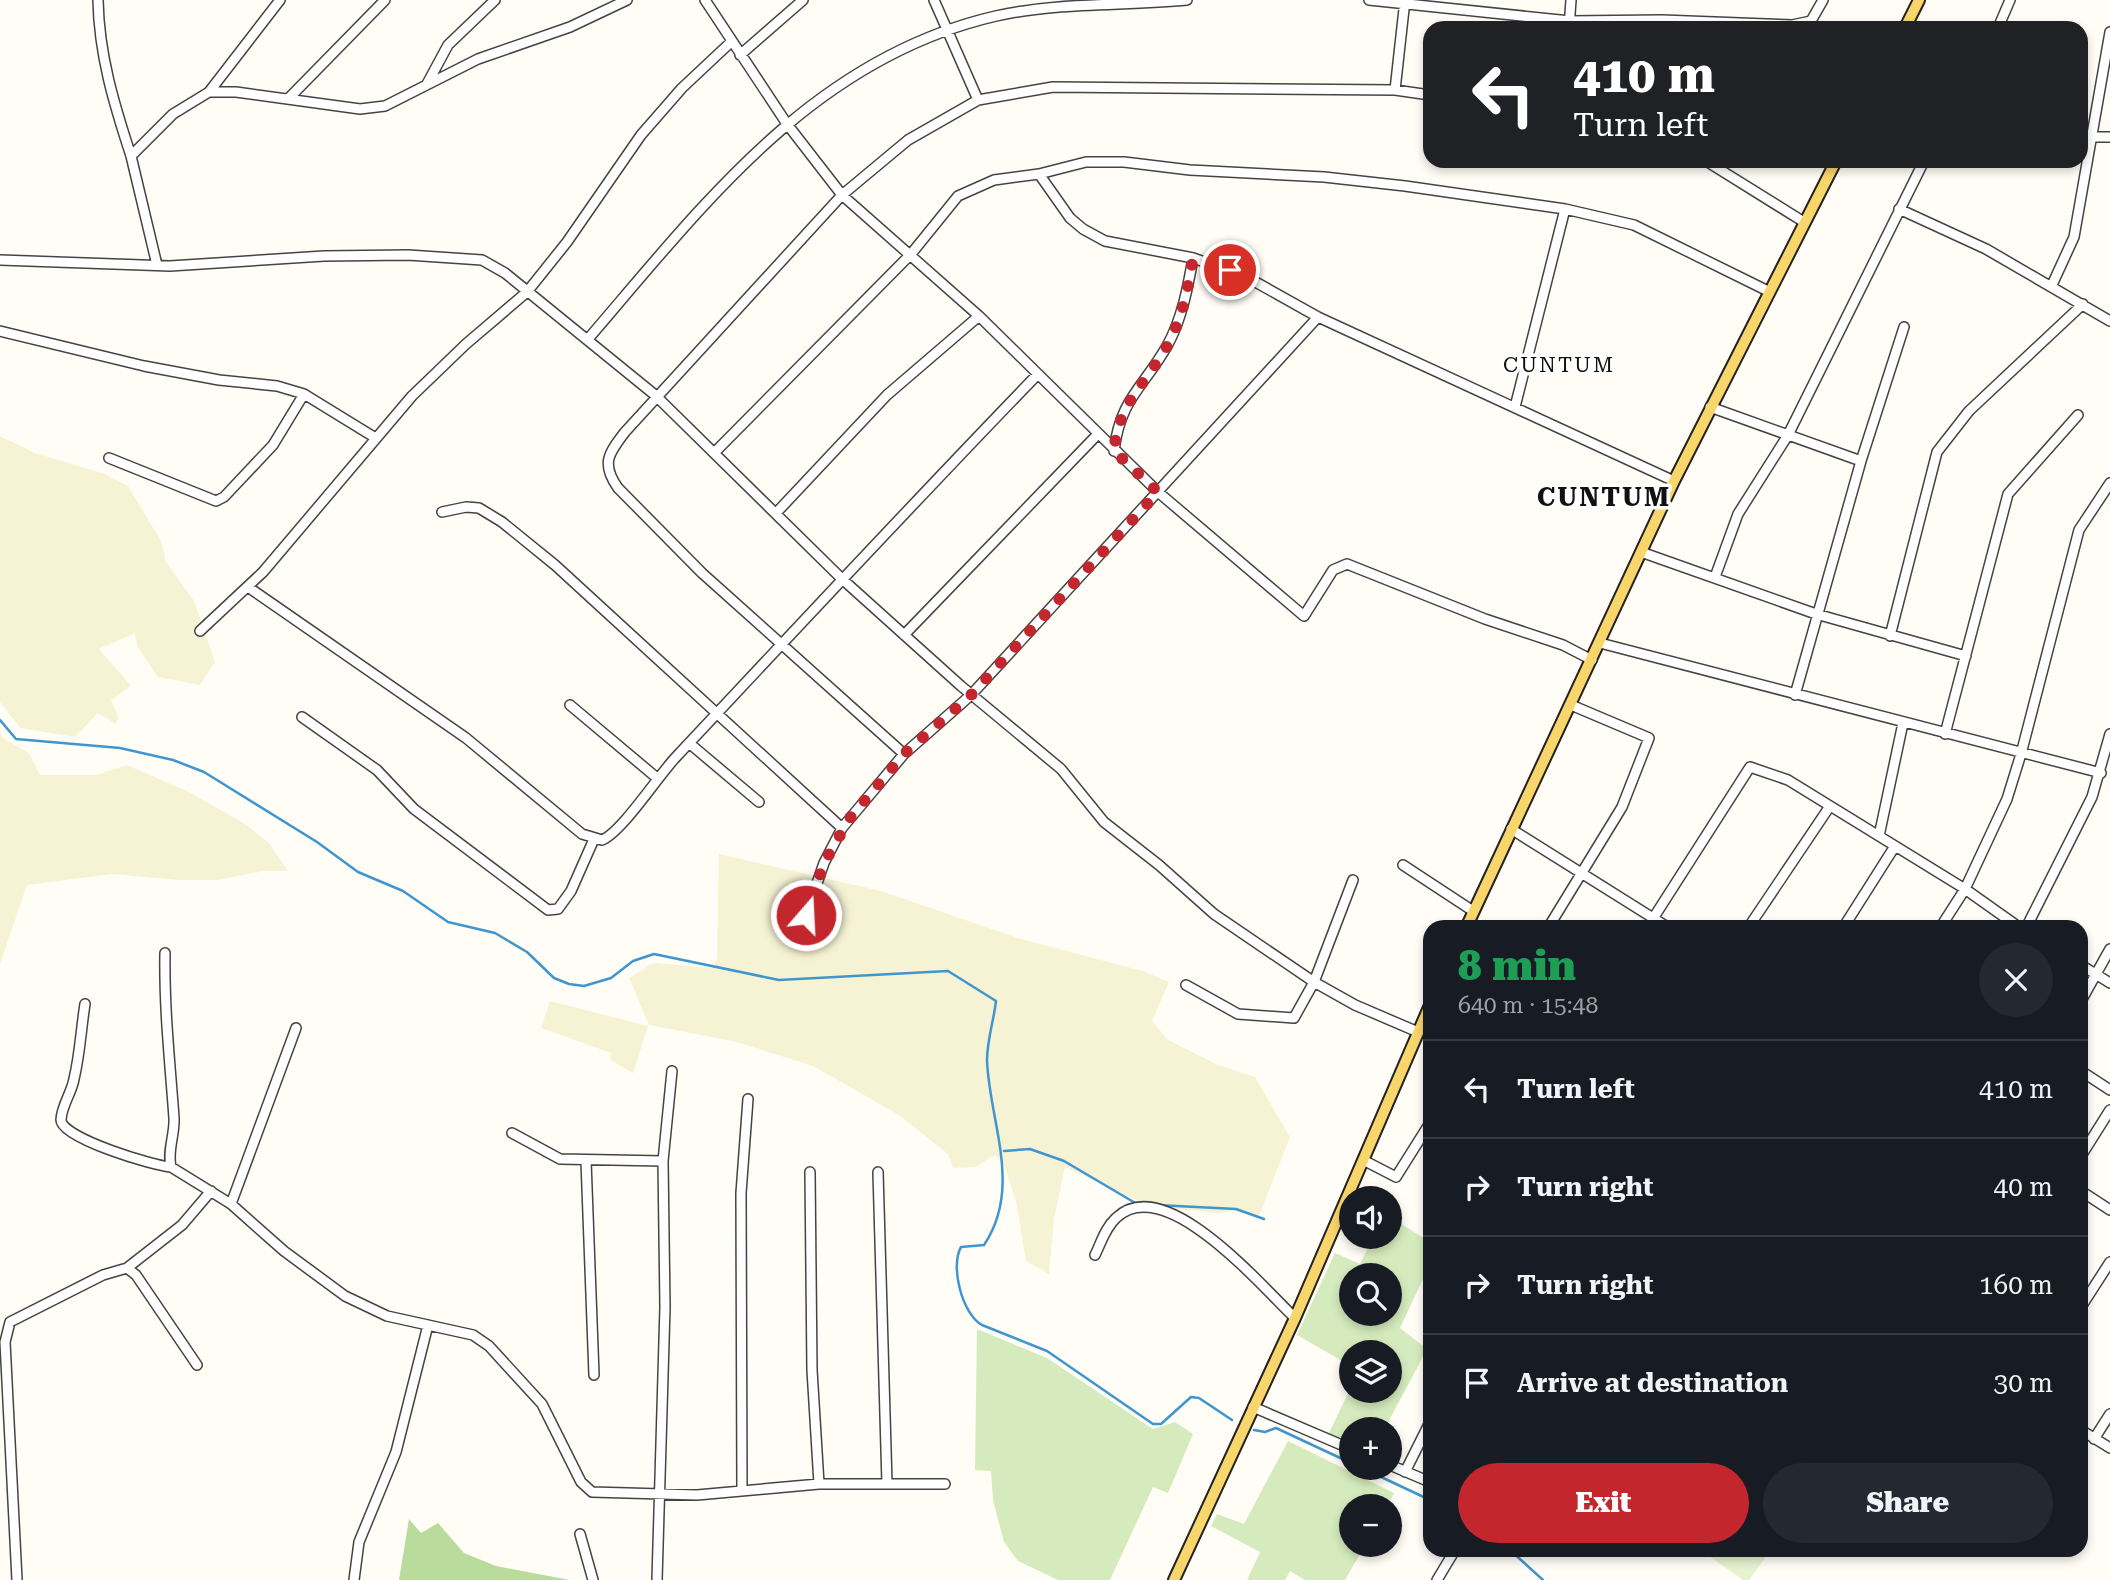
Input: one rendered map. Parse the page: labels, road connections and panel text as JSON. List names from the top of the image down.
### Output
{
  "districts": ["CUNTUM", "CUNTUM"],
  "page": {
    "turn": ["410 m", "Turn left"],
    "heading": ["8 min", "640 m · 15:48"],
    "list": [
      {
        "name": "Turn left",
        "value": "410 m"
      },
      {
        "name": "Turn right",
        "value": "40 m"
      },
      {
        "name": "Turn right",
        "value": "160 m"
      },
      {
        "name": "Arrive at destination",
        "value": "30 m"
      }
    ],
    "map_buttons": ["+", "−"],
    "buttons": ["Exit", "Share"]
  }
}
